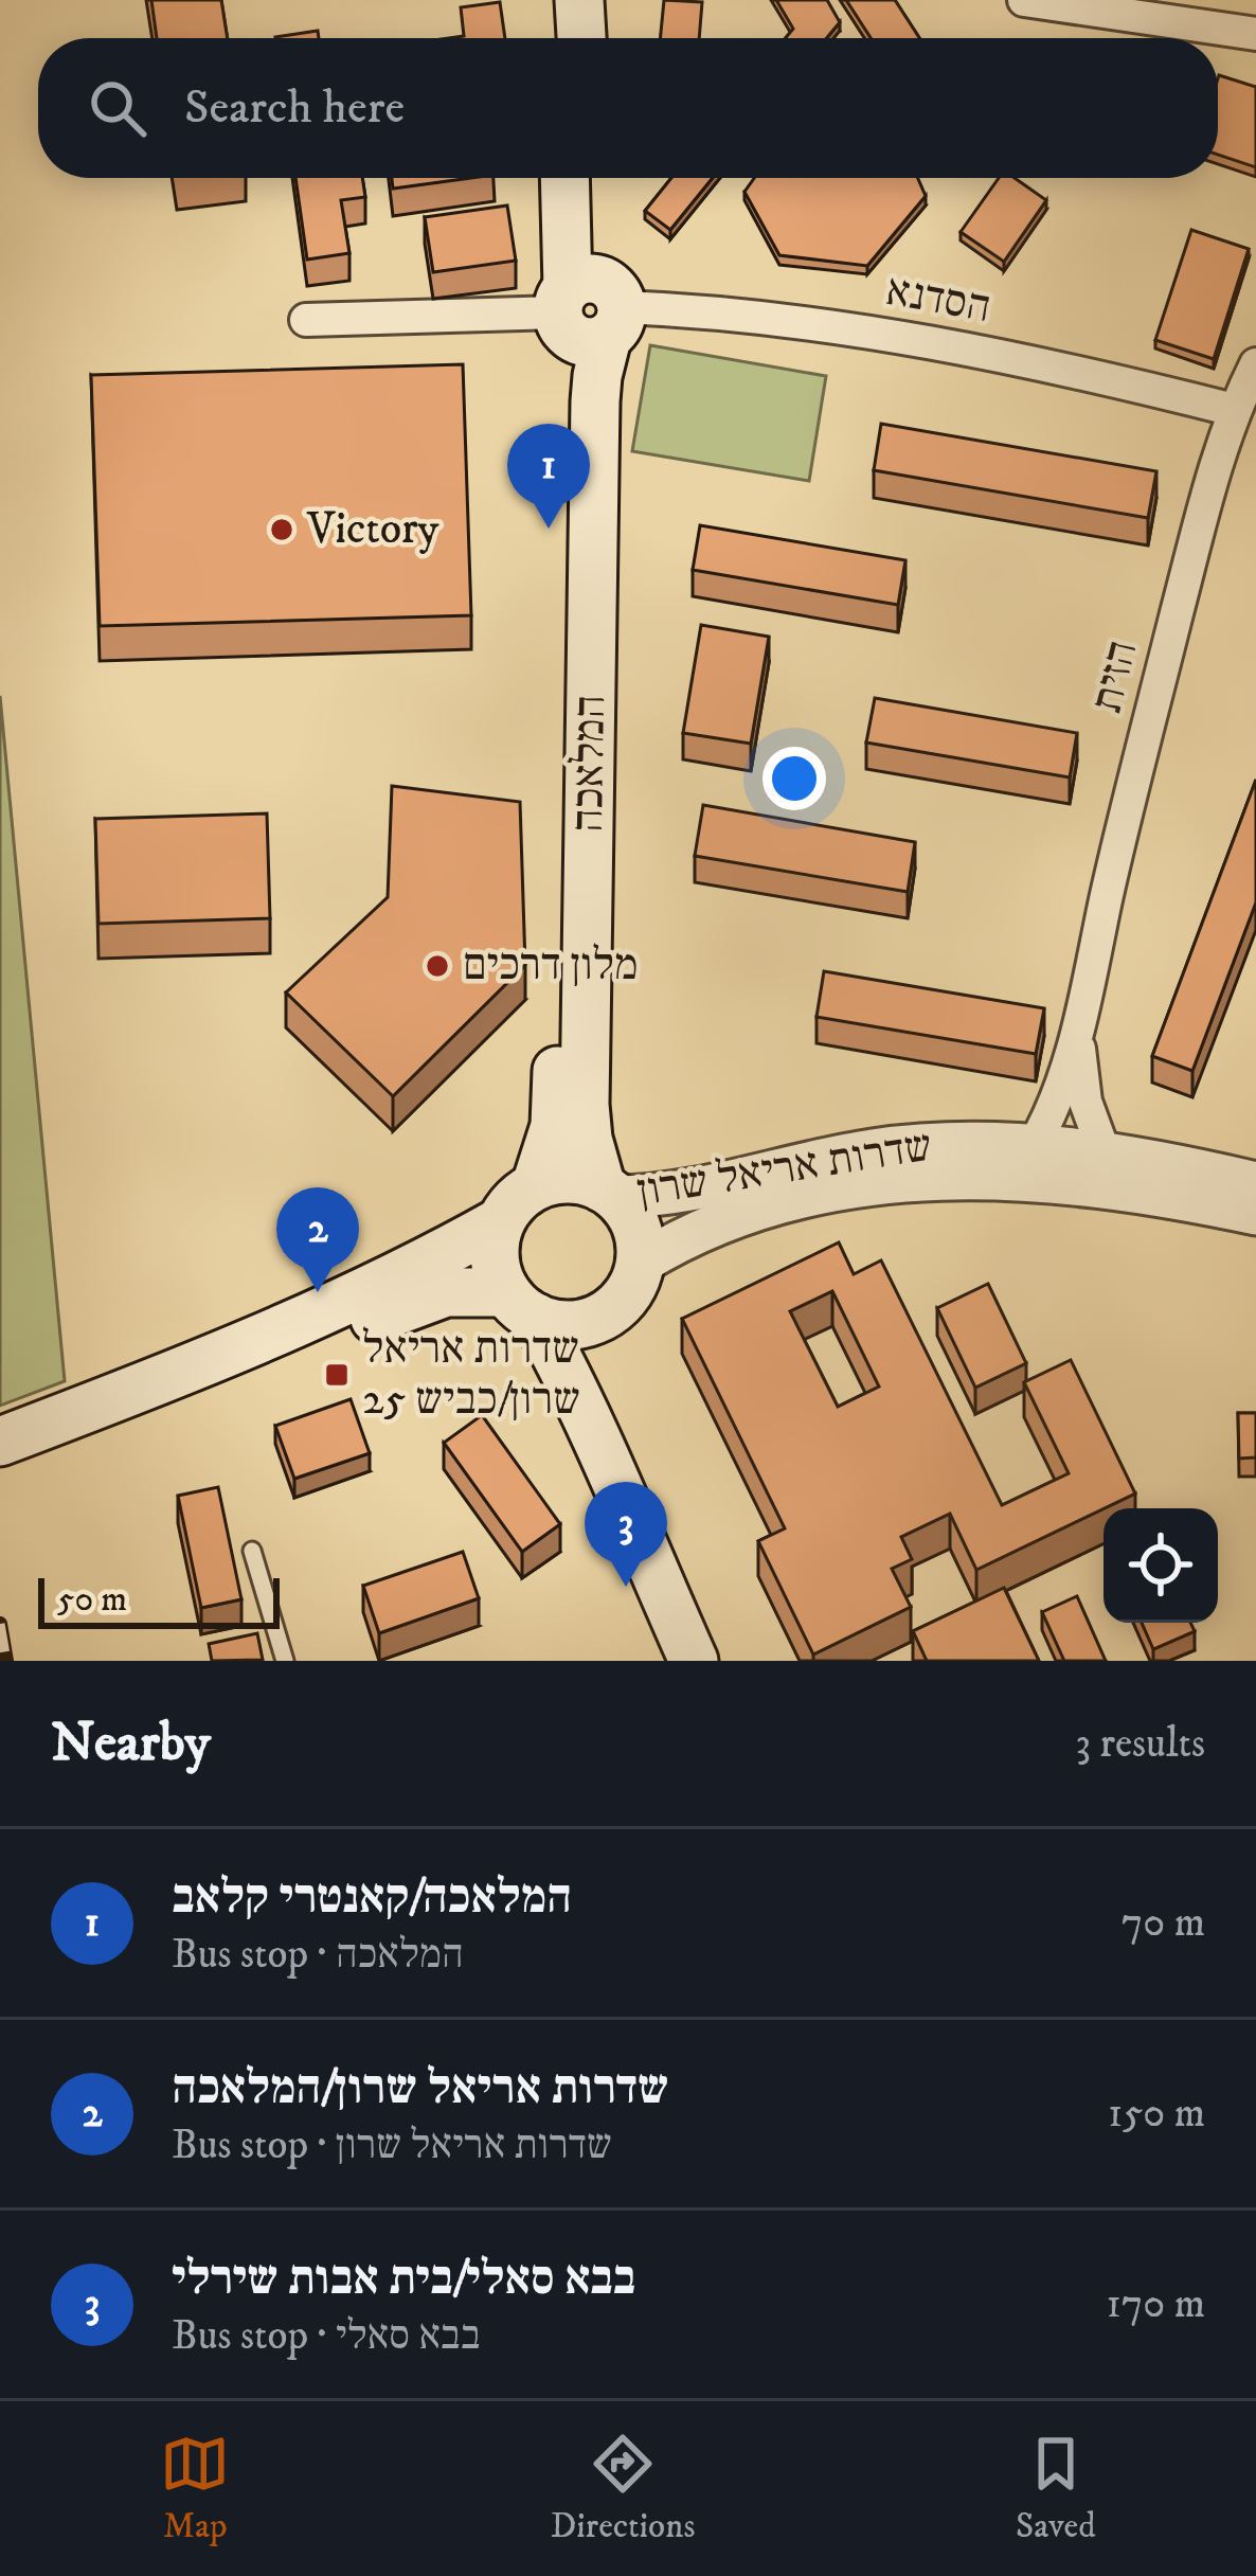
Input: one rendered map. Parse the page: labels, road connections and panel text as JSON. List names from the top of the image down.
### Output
{
  "streets": {
    "main road": ["המלאכה"],
    "street": ["הסדנא", "הזית", "שדרות אריאל שרון"]
  },
  "crossings": [
    ["הסדנא", "הזית"],
    ["הסדנא", "המלאכה"],
    ["הזית", "שדרות אריאל שרון"],
    ["המלאכה", "שדרות אריאל שרון"]
  ],
  "places": {
    "other": ["Victory", "מלון דרכים"],
    "transit": ["שדרות אריאל שרון/כביש 25"]
  },
  "scale_bar": "50 m",
  "page": {
    "search": "Search here",
    "pins": ["1", "2", "3"],
    "scale": "50 m",
    "heading": ["Nearby", "3 results"],
    "list": [
      {
        "mark": "1",
        "name": "המלאכה/קאנטרי קלאב",
        "note": "Bus stop · המלאכה",
        "value": "70 m"
      },
      {
        "mark": "2",
        "name": "שדרות אריאל שרון/המלאכה",
        "note": "Bus stop · שדרות אריאל שרון",
        "value": "150 m"
      },
      {
        "mark": "3",
        "name": "בבא סאלי/בית אבות שירלי",
        "note": "Bus stop · בבא סאלי",
        "value": "170 m"
      }
    ],
    "nav": ["Map", "Directions", "Saved"]
  }
}
